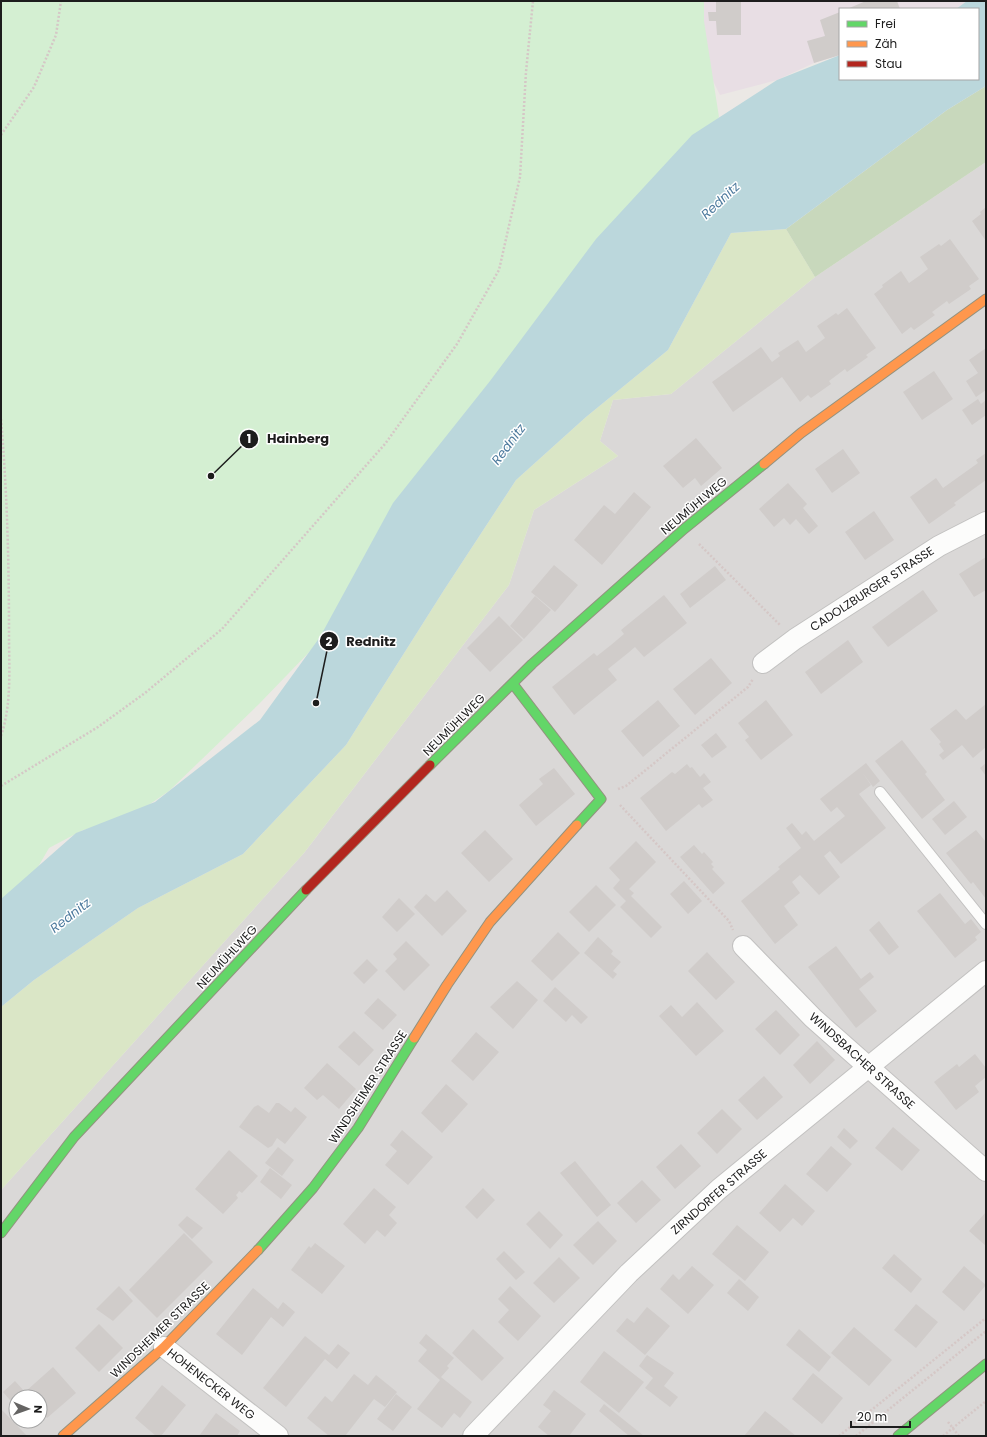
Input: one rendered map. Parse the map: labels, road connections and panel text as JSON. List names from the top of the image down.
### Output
{
  "streets": {
    "street": [
      "NEUMÜHLWEG",
      "CADOLZBURGER STRASSE",
      "WINDSBACHER STRASSE",
      "WINDSHEIMER STRASSE",
      "ZIRNDORFER STRASSE",
      "HOHENECKER WEG"
    ]
  },
  "crossings": [
    ["WINDSBACHER STRASSE", "ZIRNDORFER STRASSE"],
    ["WINDSHEIMER STRASSE", "HOHENECKER WEG"]
  ],
  "water": ["Rednitz"],
  "places": ["Hainberg", "Rednitz"],
  "legend": ["Frei", "Zäh", "Stau"],
  "scale_bar": "20 m",
  "north": "right"
}
